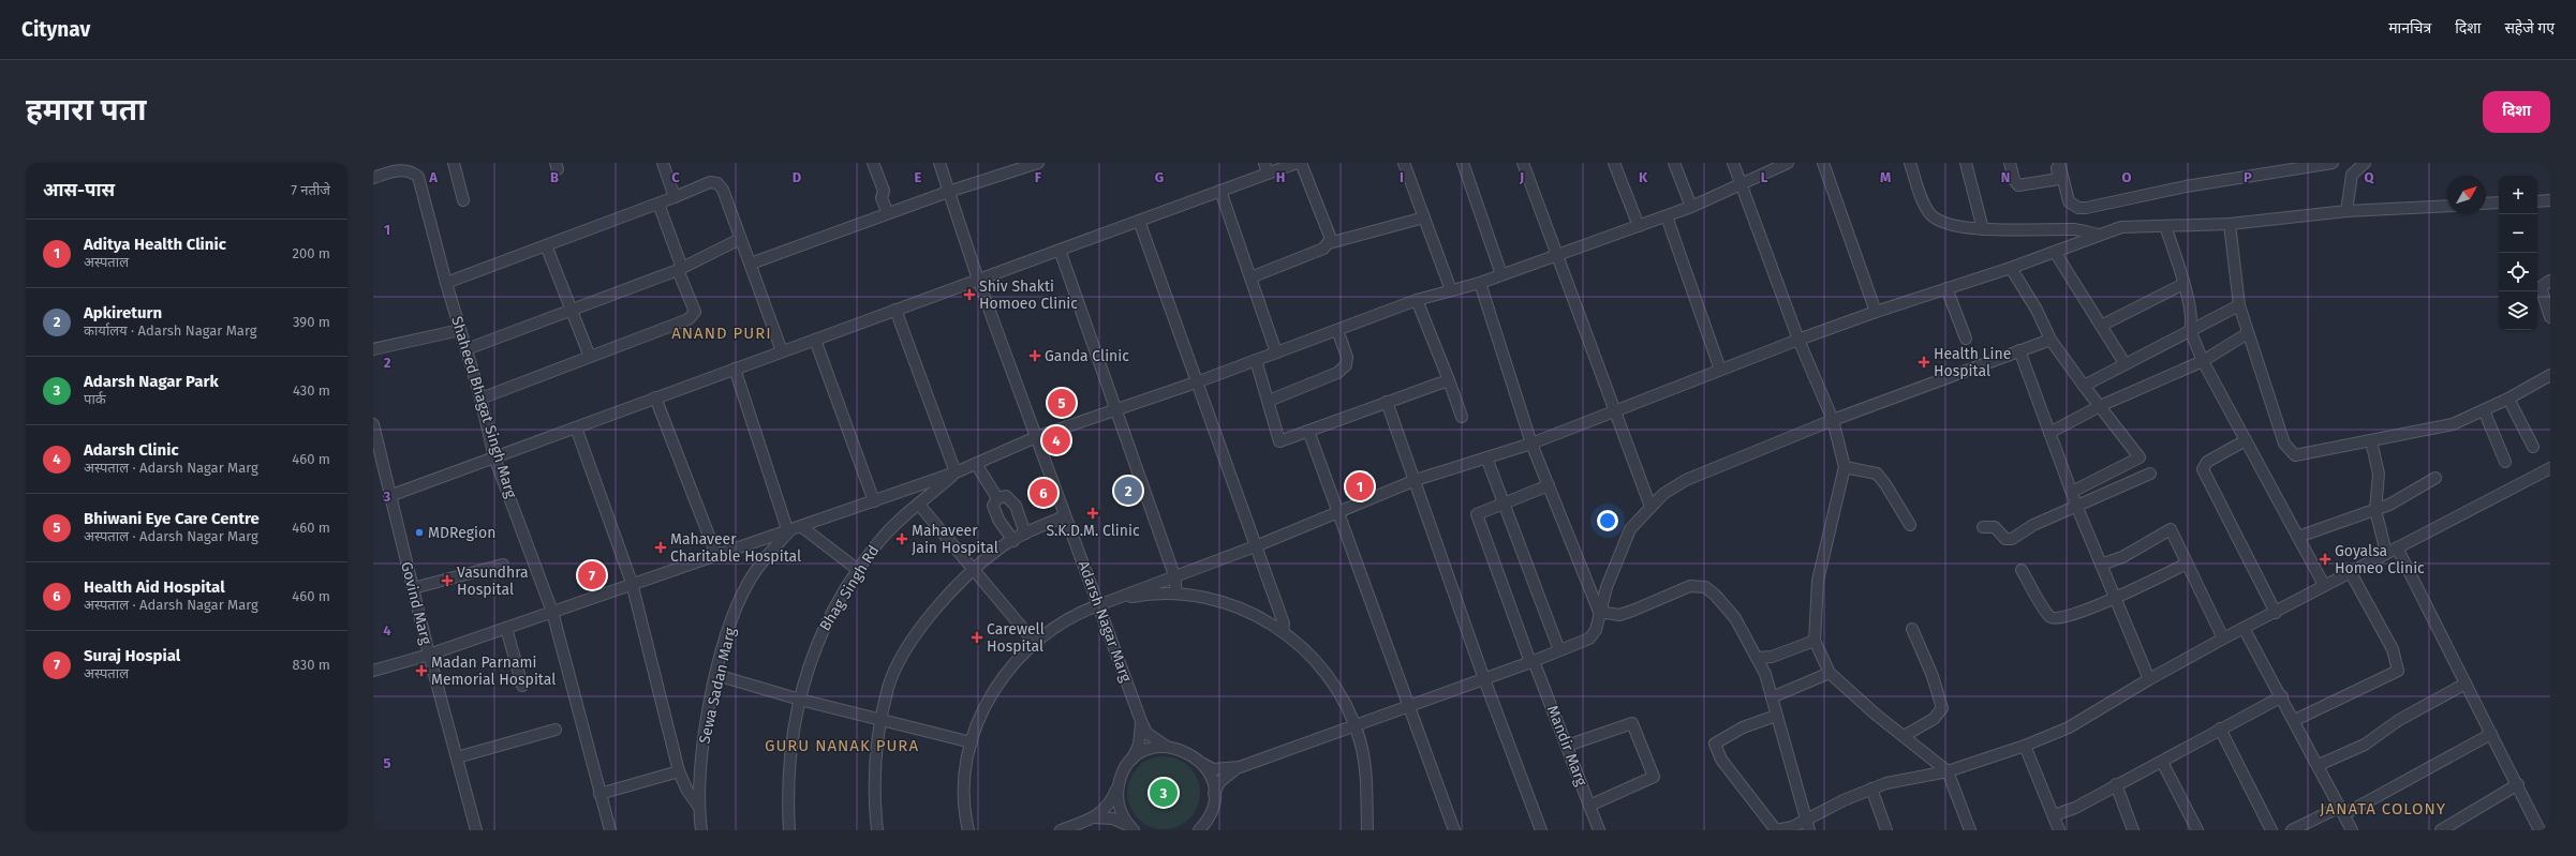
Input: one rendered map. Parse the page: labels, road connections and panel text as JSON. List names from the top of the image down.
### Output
{
  "streets": {
    "street": [
      "Shaheed Bhagat Singh Marg",
      "Bhag Singh Rd",
      "Govind Marg",
      "Adarsh Nagar Marg",
      "Sewa Sadan Marg",
      "Mandir Marg"
    ]
  },
  "districts": ["ANAND PURI", "GURU NANAK PURA", "JANATA COLONY"],
  "places": {
    "health": [
      "Shiv Shakti Homoeo Clinic",
      "Ganda Clinic",
      "Health Line Hospital",
      "S.K.D.M. Clinic",
      "Mahaveer Jain Hospital",
      "Mahaveer Charitable Hospital",
      "Goyalsa Homeo Clinic",
      "Vasundhra Hospital",
      "Carewell Hospital",
      "Madan Parnami Memorial Hospital"
    ],
    "other": ["MDRegion"]
  },
  "north": "top right",
  "page": {
    "header": "Citynav",
    "nav": ["मानचित्र", "दिशा", "सहेजे गए"],
    "buttons": "दिशा",
    "title": "हमारा पता",
    "heading": ["आस-पास", "7 नतीजे"],
    "map_buttons": ["+", "−"],
    "list": [
      {
        "mark": "1",
        "name": "Aditya Health Clinic",
        "note": "अस्पताल",
        "value": "200 m"
      },
      {
        "mark": "2",
        "name": "Apkireturn",
        "note": "कार्यालय · Adarsh Nagar Marg",
        "value": "390 m"
      },
      {
        "mark": "3",
        "name": "Adarsh Nagar Park",
        "note": "पार्क",
        "value": "430 m"
      },
      {
        "mark": "4",
        "name": "Adarsh Clinic",
        "note": "अस्पताल · Adarsh Nagar Marg",
        "value": "460 m"
      },
      {
        "mark": "5",
        "name": "Bhiwani Eye Care Centre",
        "note": "अस्पताल · Adarsh Nagar Marg",
        "value": "460 m"
      },
      {
        "mark": "6",
        "name": "Health Aid Hospital",
        "note": "अस्पताल · Adarsh Nagar Marg",
        "value": "460 m"
      },
      {
        "mark": "7",
        "name": "Suraj Hospial",
        "note": "अस्पताल",
        "value": "830 m"
      }
    ],
    "pins": [
      "5",
      "4",
      "1",
      "2",
      "6",
      "7",
      "3"
    ]
  },
  "grid": {
    "columns": [
      "A",
      "B",
      "C",
      "D",
      "E",
      "F",
      "G",
      "H",
      "I",
      "J",
      "K",
      "L",
      "M",
      "N",
      "O",
      "P",
      "Q"
    ],
    "rows": [
      "1",
      "2",
      "3",
      "4",
      "5"
    ]
  }
}
